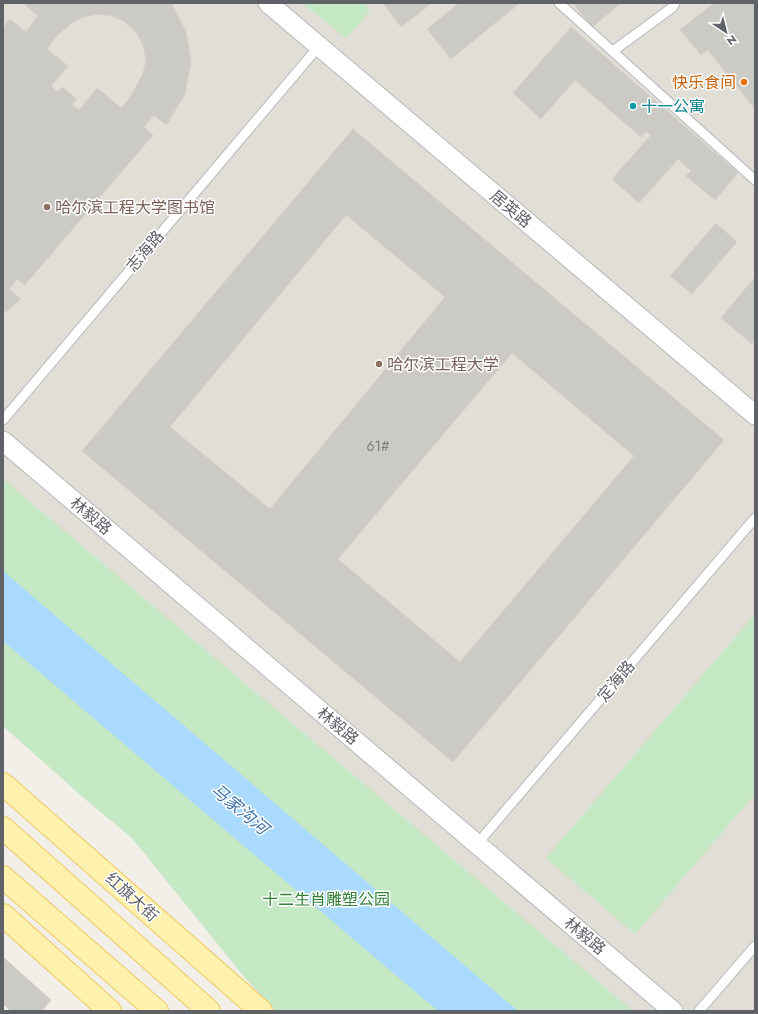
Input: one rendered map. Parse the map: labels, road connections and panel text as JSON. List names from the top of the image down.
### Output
{
  "streets": {
    "main road": ["红旗大街"],
    "street": ["居英路", "林毅路"],
    "lane": ["志海路", "定海路"]
  },
  "crossings": [
    ["居英路", "志海路"],
    ["林毅路", "定海路"]
  ],
  "water": ["马家沟河"],
  "parks": ["十二生肖雕塑公园"],
  "places": [
    "快乐食间",
    "十一公寓",
    "哈尔滨工程大学图书馆",
    "哈尔滨工程大学"
  ],
  "house_numbers": ["61#"],
  "north": "bottom right"
}
